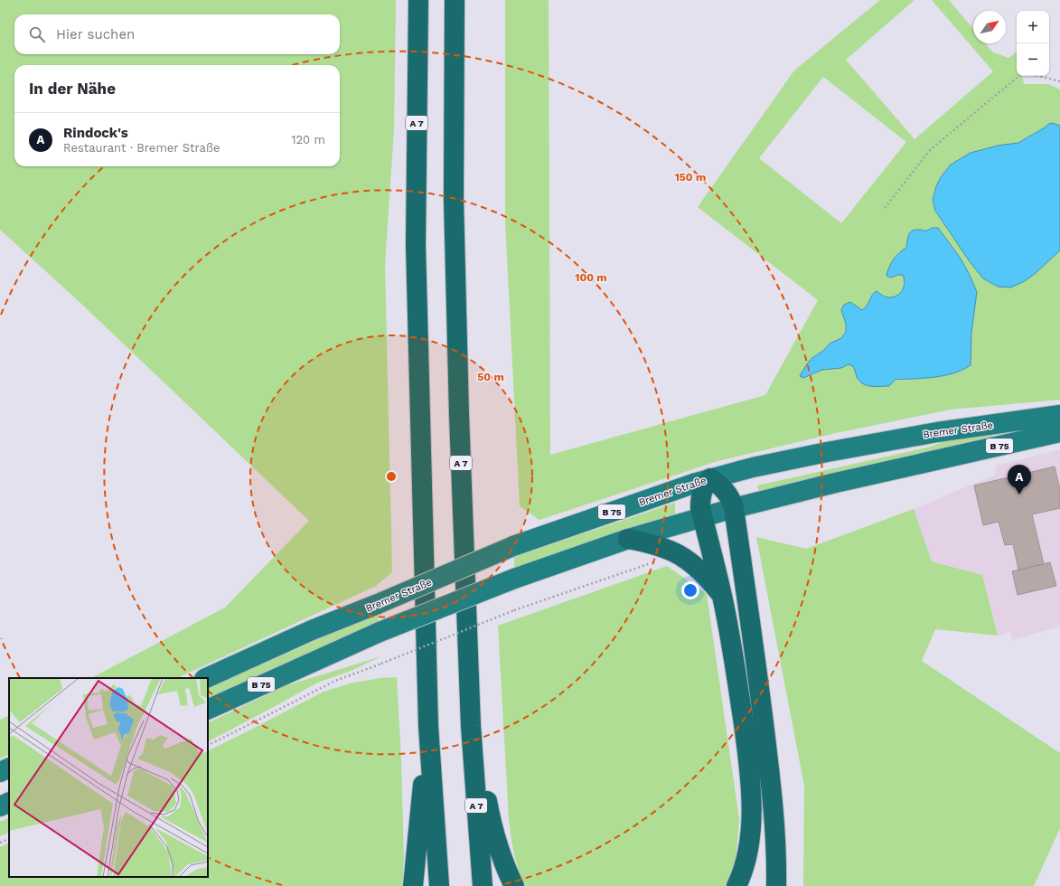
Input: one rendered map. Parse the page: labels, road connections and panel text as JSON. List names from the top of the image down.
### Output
{
  "streets": {
    "highway": ["A 7"],
    "main road": ["Bremer Straße", "B 75"]
  },
  "north": "top right",
  "page": {
    "map_buttons": ["+", "−"],
    "search": "Hier suchen",
    "heading": "In der Nähe",
    "list": [
      {
        "mark": "A",
        "name": "Rindock's",
        "note": "Restaurant · Bremer Straße",
        "value": "120 m"
      }
    ],
    "pins": "A"
  },
  "rings": ["150 m", "100 m", "50 m"]
}
